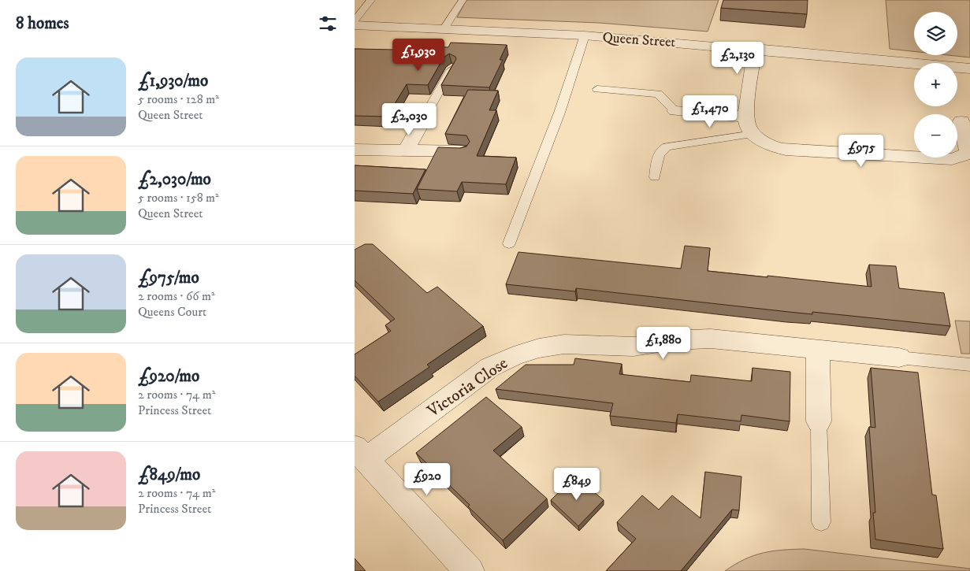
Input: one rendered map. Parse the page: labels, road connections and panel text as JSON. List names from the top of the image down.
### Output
{
  "streets": {
    "street": ["Queen Street", "Victoria Close"]
  },
  "page": {
    "heading": "8 homes",
    "map_buttons": ["+", "−"],
    "price": [
      "£1,930",
      "£2,130",
      "£1,470",
      "£2,030",
      "£975",
      "£1,880",
      "£920",
      "£849"
    ],
    "list": [
      {
        "name": "£1,930/mo",
        "note": "5 rooms · 128 m² · Queen Street"
      },
      {
        "name": "£2,030/mo",
        "note": "5 rooms · 158 m² · Queen Street"
      },
      {
        "name": "£975/mo",
        "note": "2 rooms · 66 m² · Queens Court"
      },
      {
        "name": "£920/mo",
        "note": "2 rooms · 74 m² · Princess Street"
      },
      {
        "name": "£849/mo",
        "note": "2 rooms · 74 m² · Princess Street"
      }
    ]
  }
}
